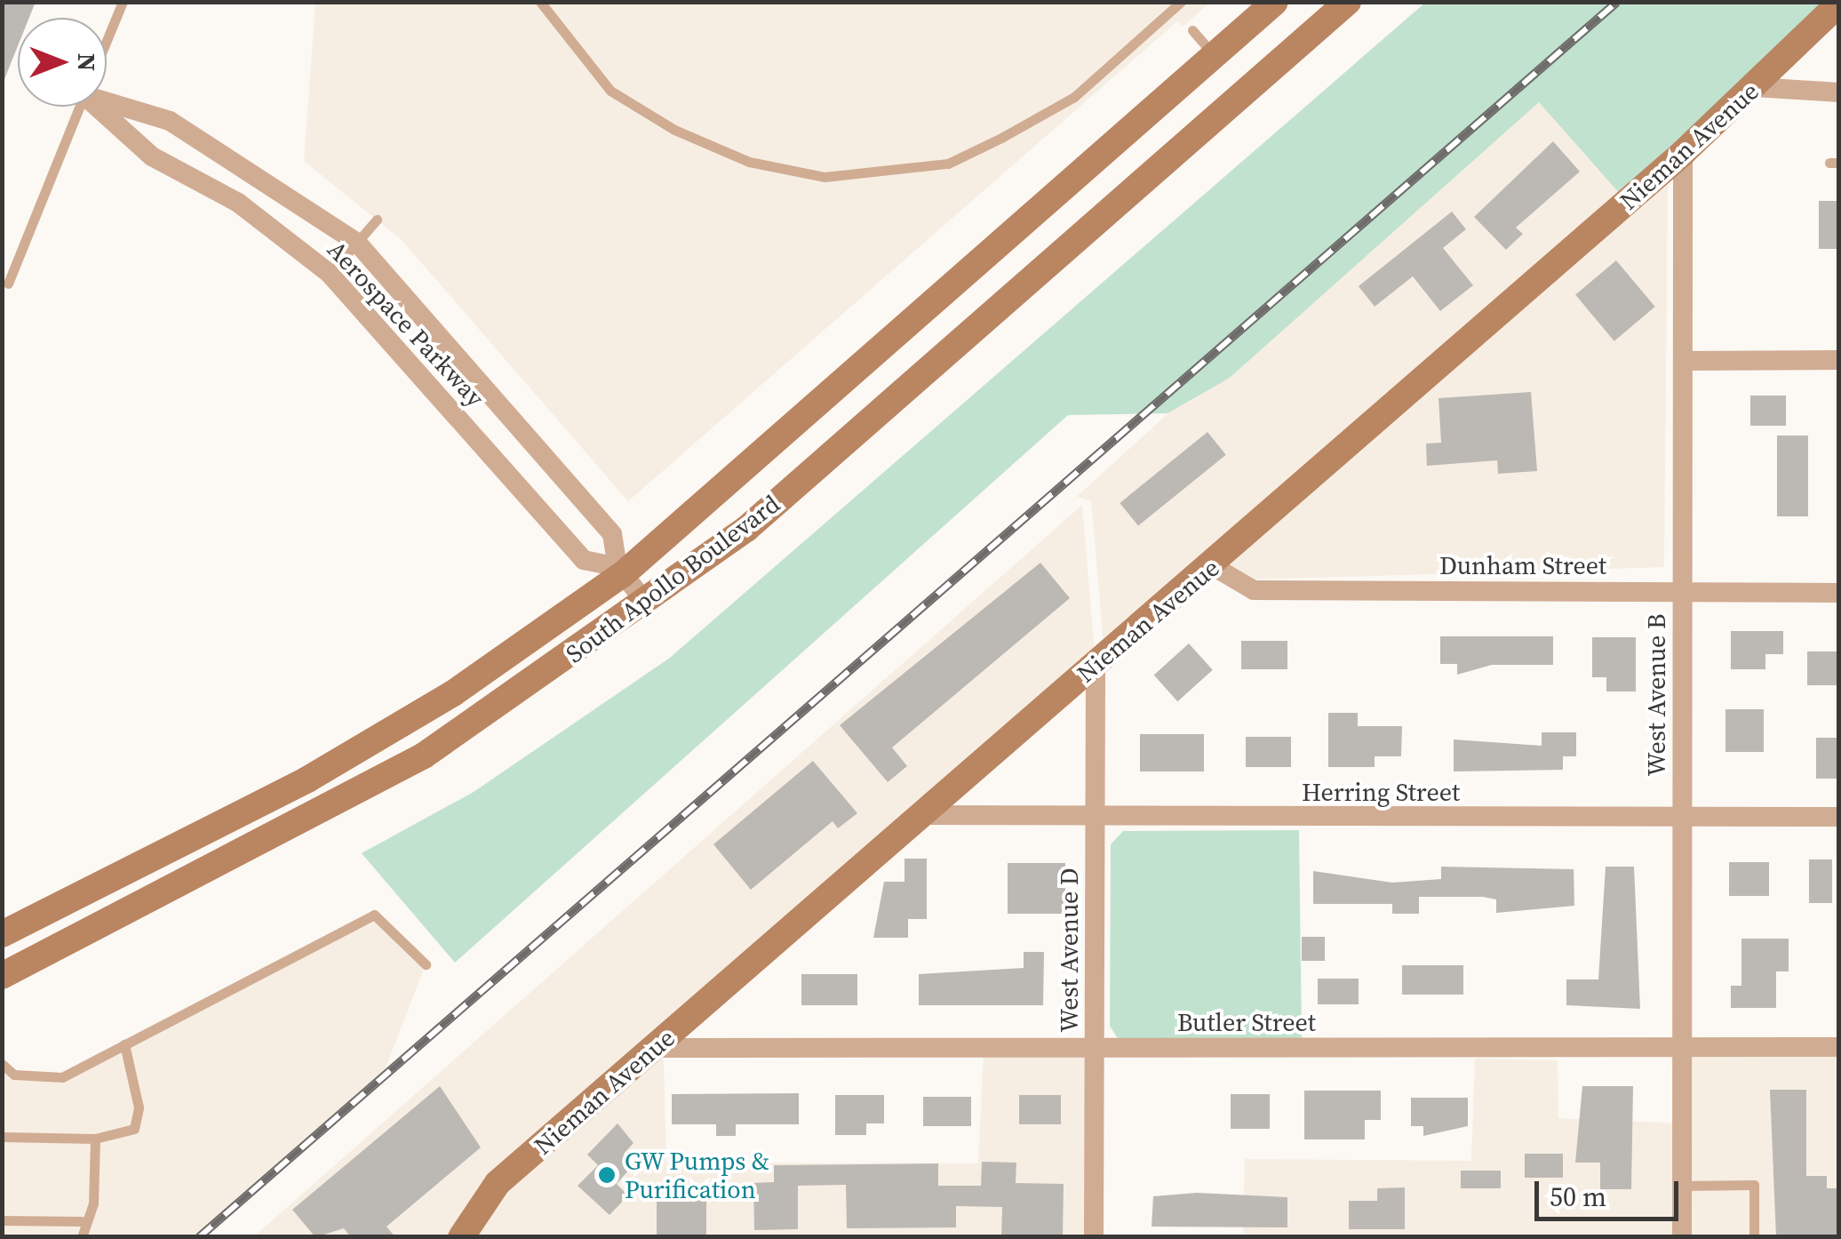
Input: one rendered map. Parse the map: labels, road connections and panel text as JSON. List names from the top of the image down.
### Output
{
  "streets": {
    "street": [
      "Nieman Avenue",
      "Aerospace Parkway",
      "Dunham Street",
      "South Apollo Boulevard",
      "West Avenue B",
      "Herring Street",
      "West Avenue D",
      "Butler Street"
    ]
  },
  "crossings": [
    ["Nieman Avenue", "Dunham Street"],
    ["Nieman Avenue", "West Avenue B"],
    ["Nieman Avenue", "Herring Street"],
    ["Nieman Avenue", "West Avenue D"],
    ["Nieman Avenue", "Butler Street"],
    ["Aerospace Parkway", "South Apollo Boulevard"],
    ["Dunham Street", "West Avenue B"],
    ["West Avenue B", "Herring Street"],
    ["West Avenue B", "Butler Street"],
    ["Herring Street", "West Avenue D"],
    ["West Avenue D", "Butler Street"]
  ],
  "places": ["GW Pumps & Purification"],
  "scale_bar": "50 m",
  "north": "right"
}
